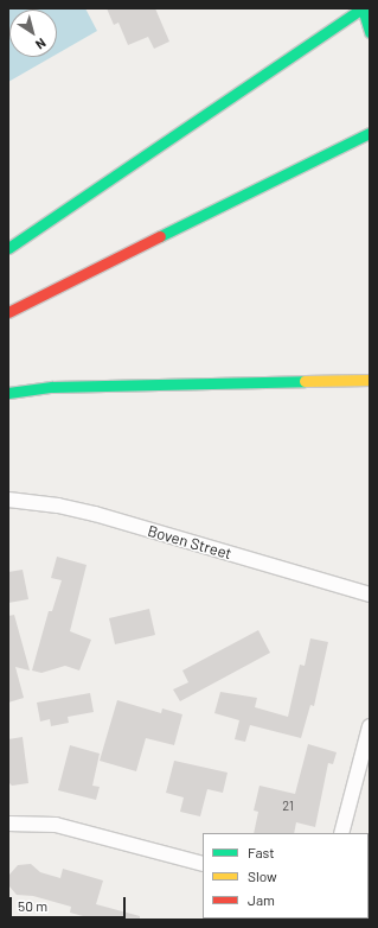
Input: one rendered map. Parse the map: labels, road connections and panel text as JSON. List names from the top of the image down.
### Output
{
  "streets": {
    "street": ["Boven Street"]
  },
  "house_numbers": ["21"],
  "legend": ["Fast", "Slow", "Jam"],
  "scale_bar": "50 m",
  "north": "bottom right"
}
